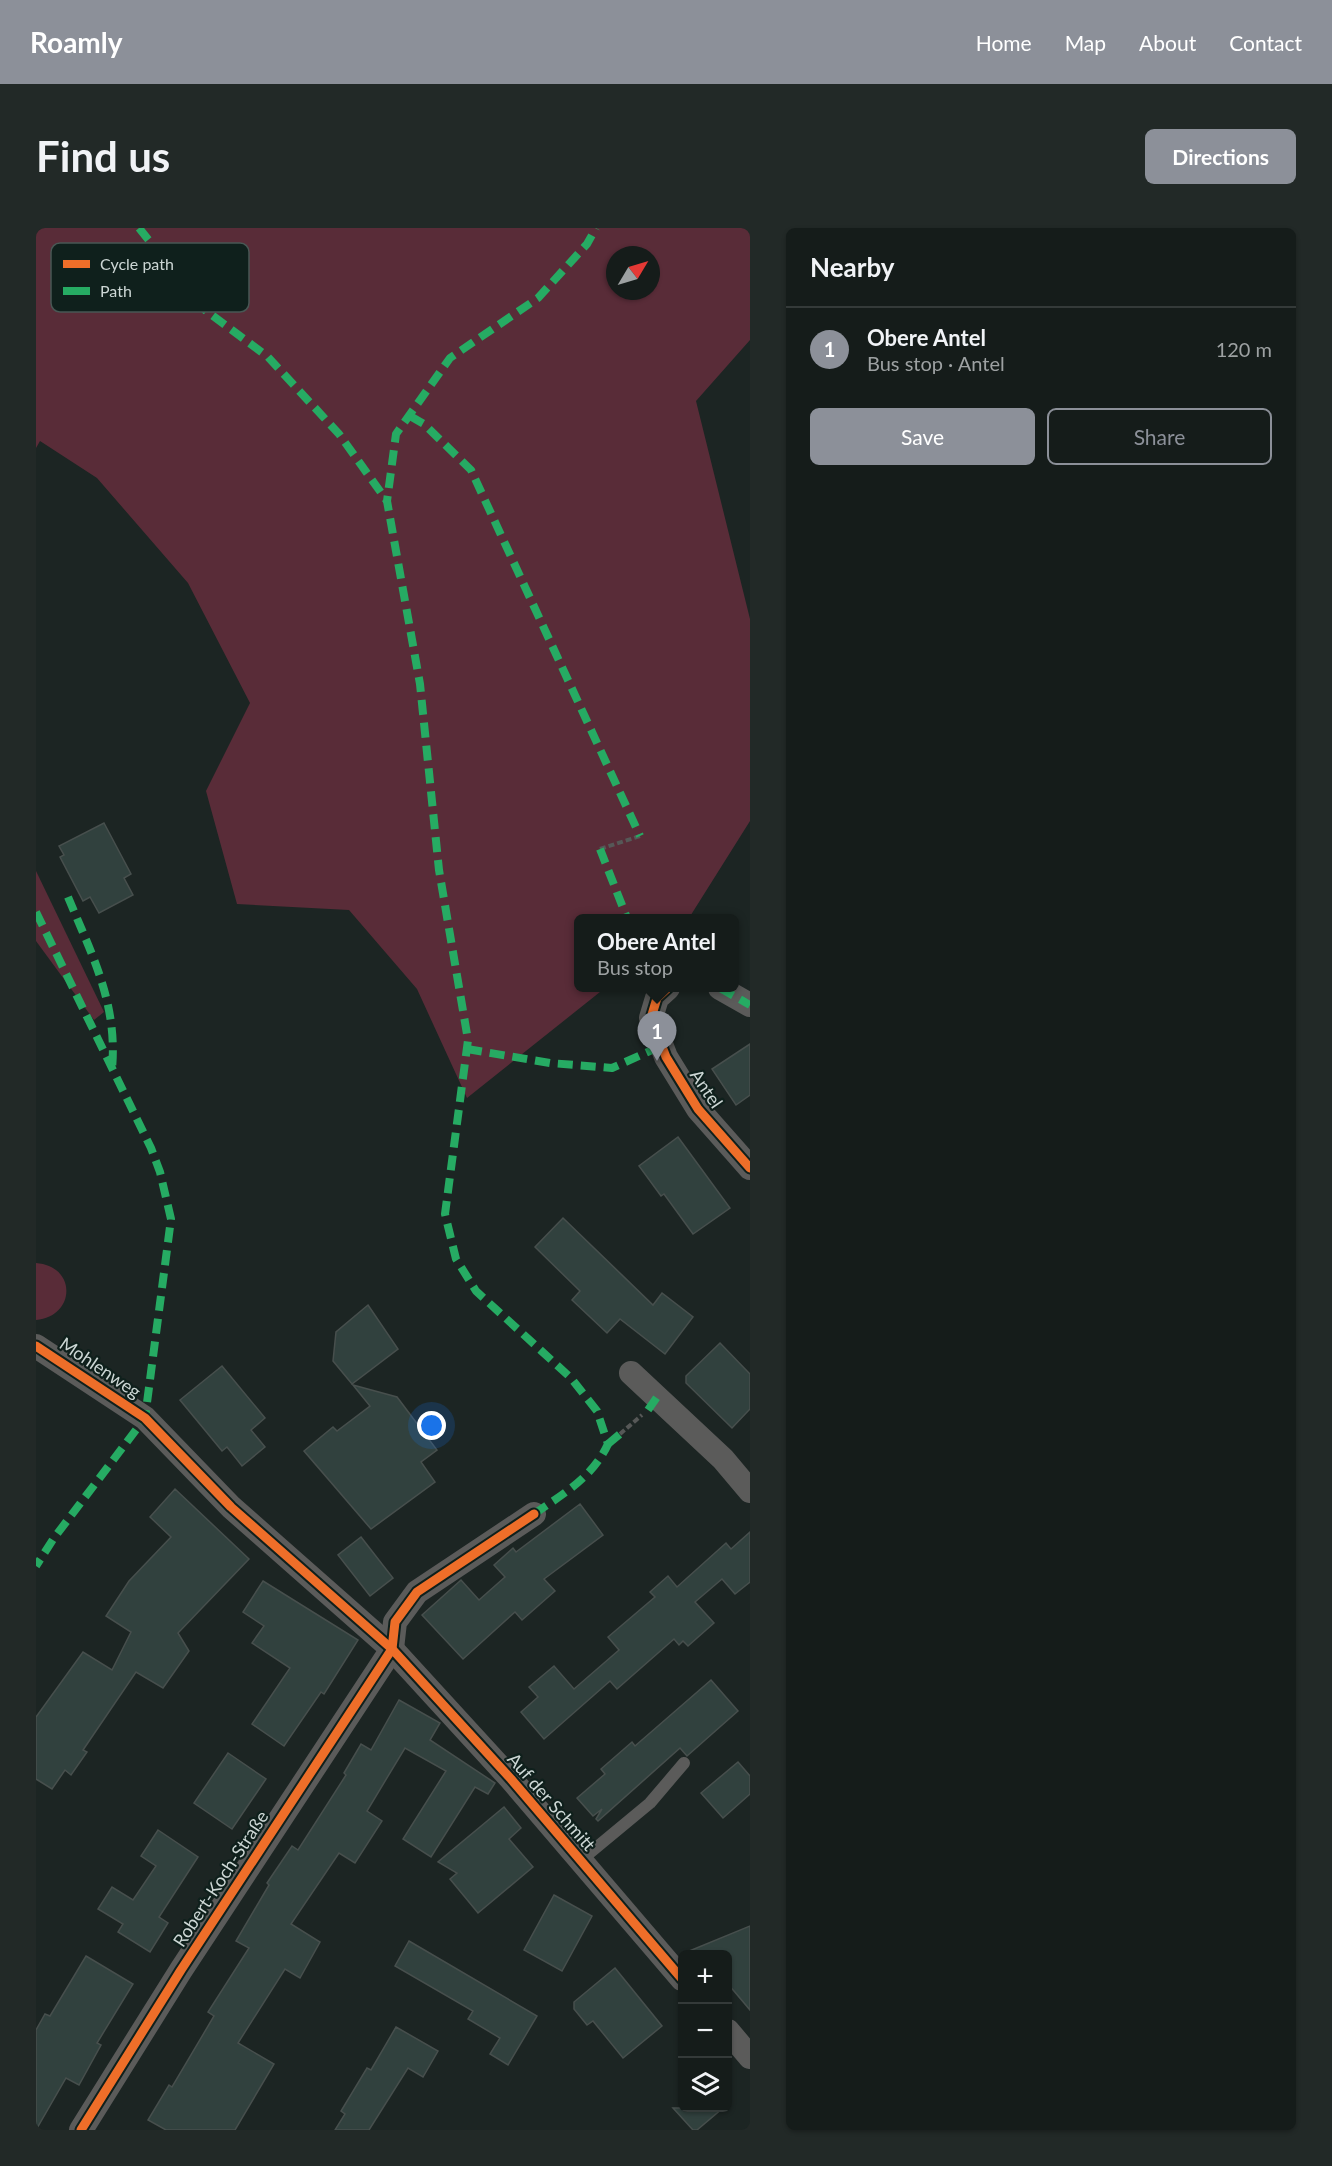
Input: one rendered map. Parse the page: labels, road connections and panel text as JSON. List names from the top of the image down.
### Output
{
  "streets": {
    "street": [
      "Antel",
      "Mohlenweg",
      "Auf der Schmitt",
      "Robert-Koch-Straße"
    ]
  },
  "crossings": [
    ["Mohlenweg", "Auf der Schmitt"],
    ["Auf der Schmitt", "Robert-Koch-Straße"]
  ],
  "legend": ["Cycle path", "Path"],
  "north": "top right",
  "page": {
    "header": "Roamly",
    "nav": [
      "Home",
      "Map",
      "About",
      "Contact"
    ],
    "buttons": [
      "Directions",
      ["Save", "Share"]
    ],
    "title": "Find us",
    "heading": "Nearby",
    "list": [
      {
        "mark": "1",
        "name": "Obere Antel",
        "note": "Bus stop · Antel",
        "value": "120 m"
      }
    ],
    "popup": ["Obere Antel", "Bus stop"],
    "pins": "1",
    "map_buttons": ["+", "−"]
  }
}
